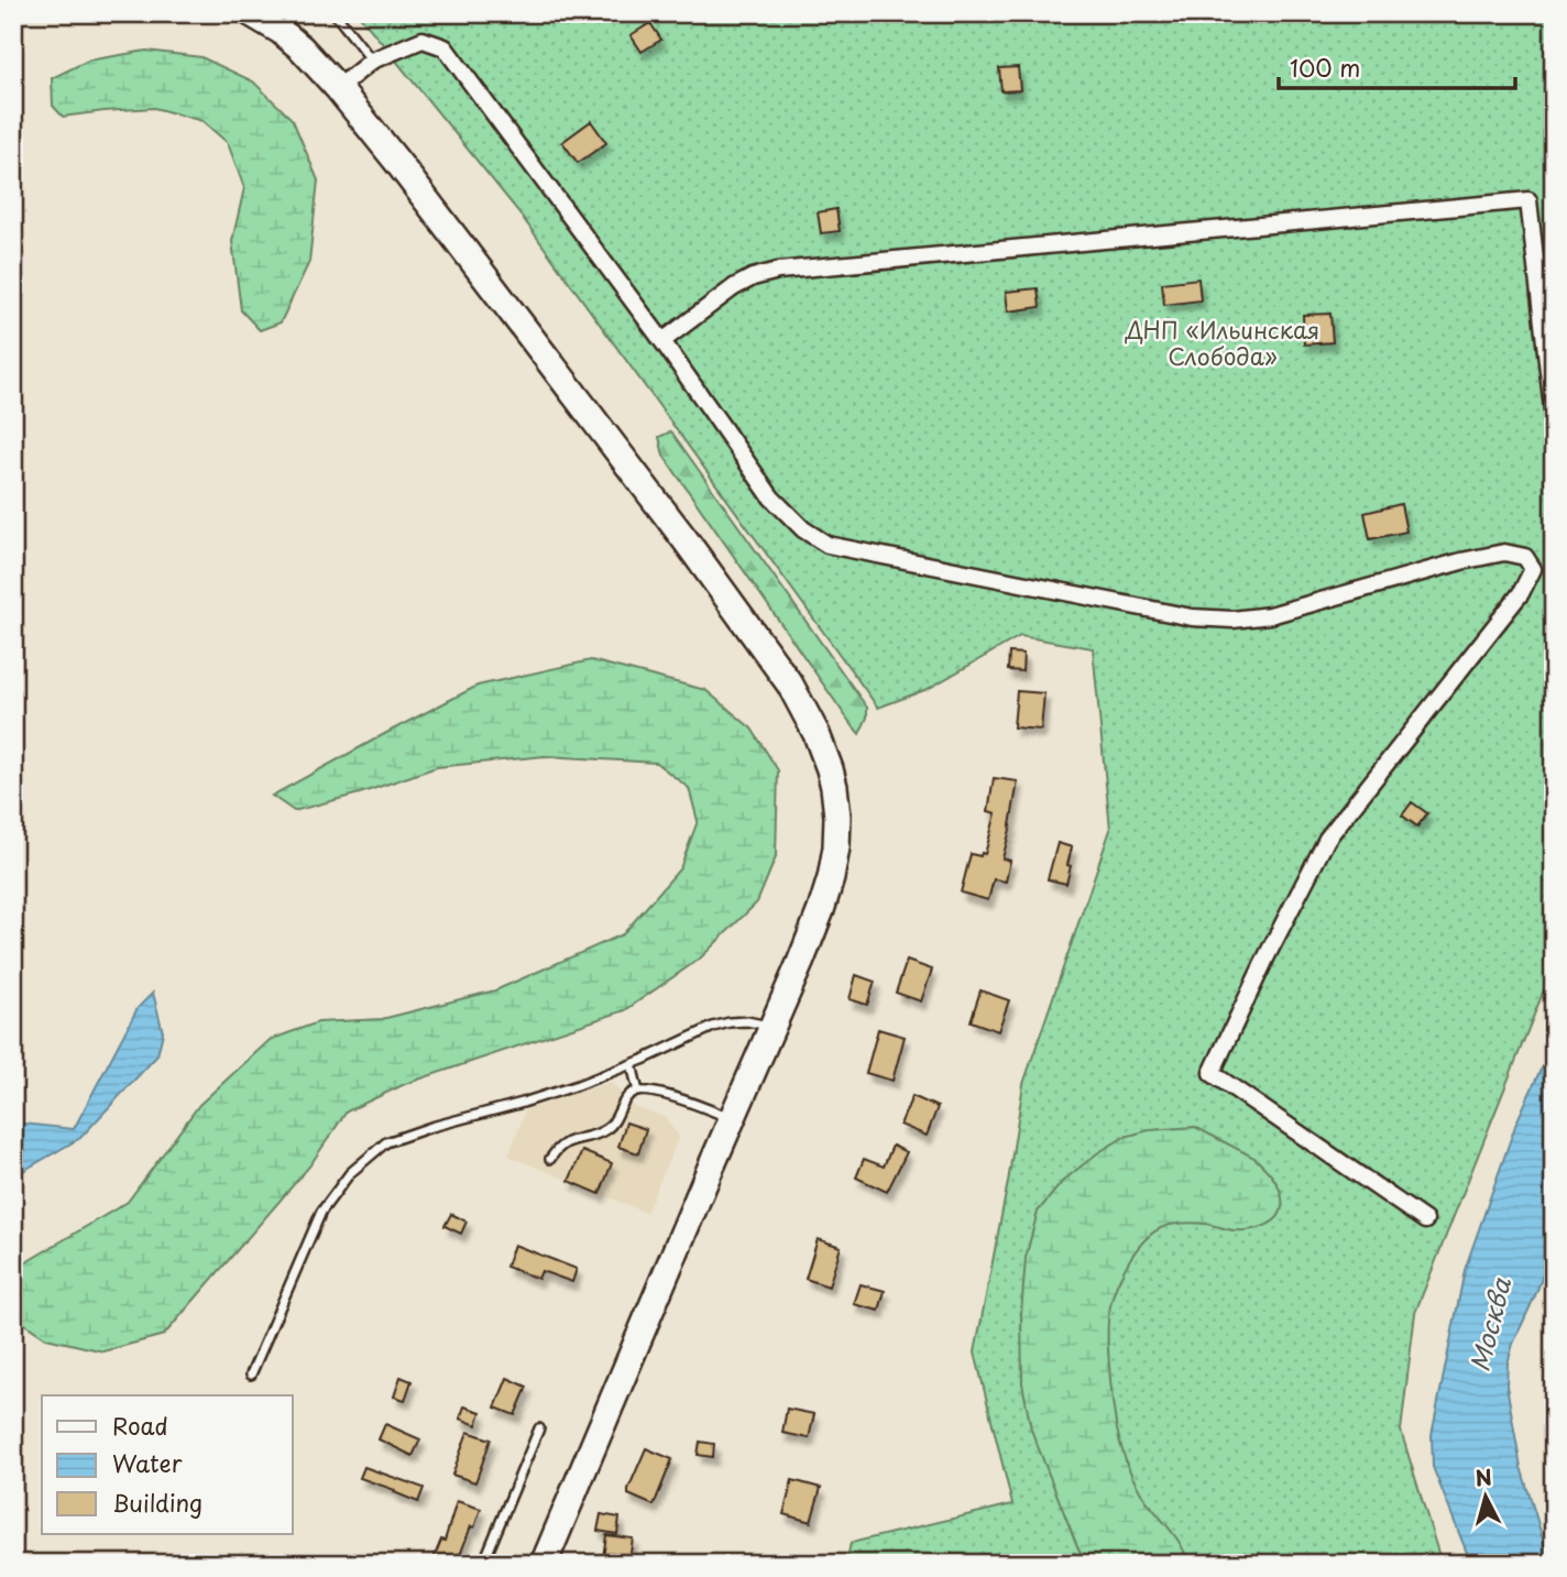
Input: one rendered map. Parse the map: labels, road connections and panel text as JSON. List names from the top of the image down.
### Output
{
  "water": ["Москва"],
  "parks": ["ДНП «Ильинская Слобода»"],
  "legend": ["Road", "Water", "Building"],
  "scale_bar": "100 m",
  "north": "top"
}
